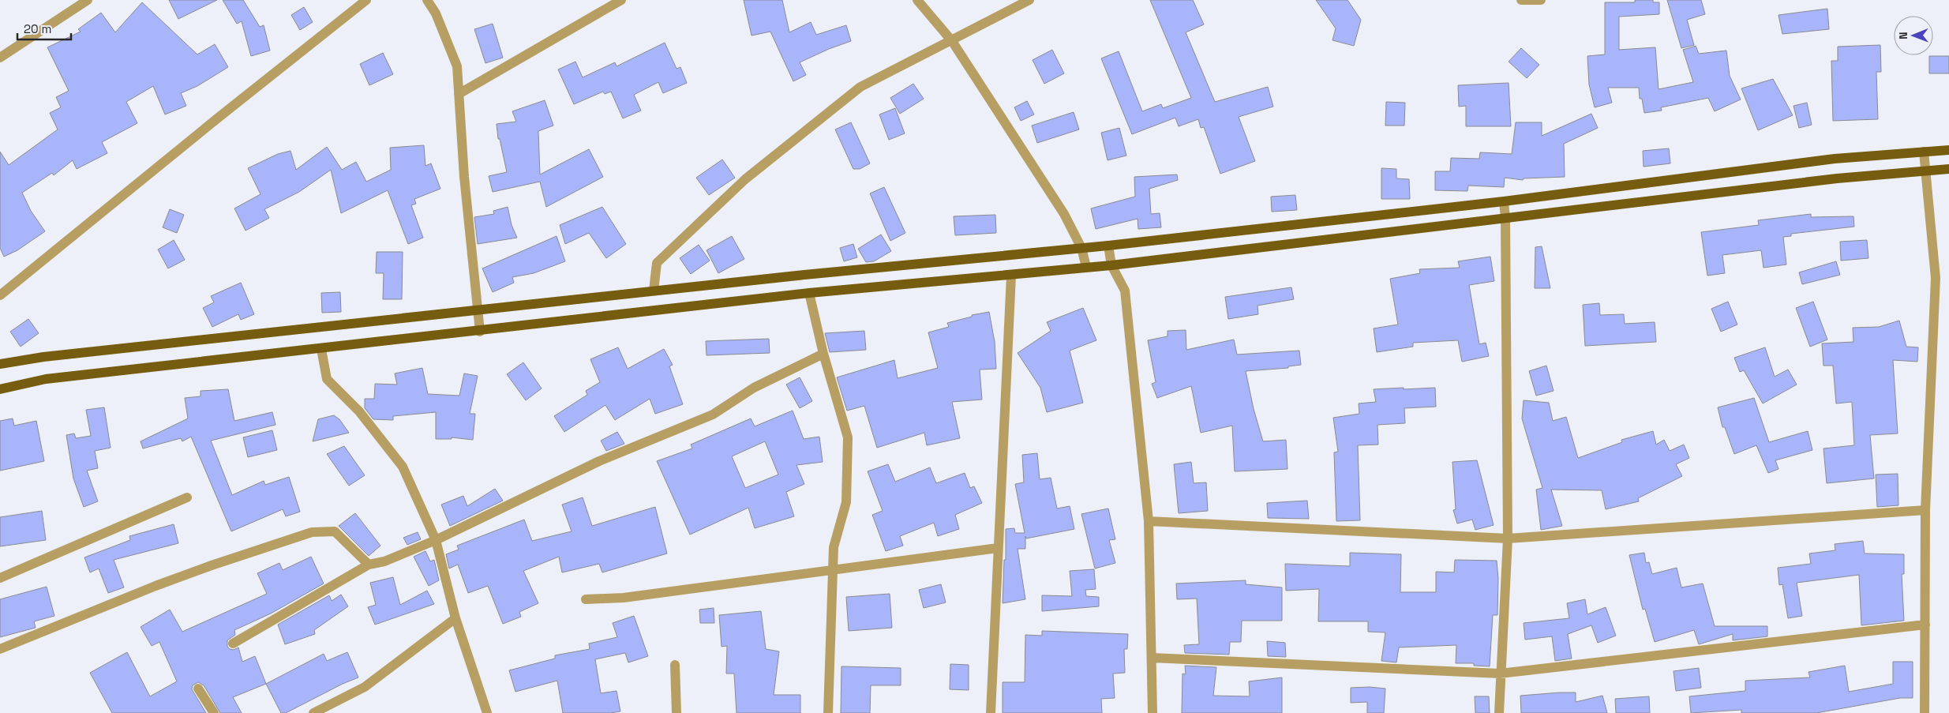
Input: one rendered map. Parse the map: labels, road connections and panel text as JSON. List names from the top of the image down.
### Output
{
  "scale_bar": "20 m",
  "north": "left"
}
